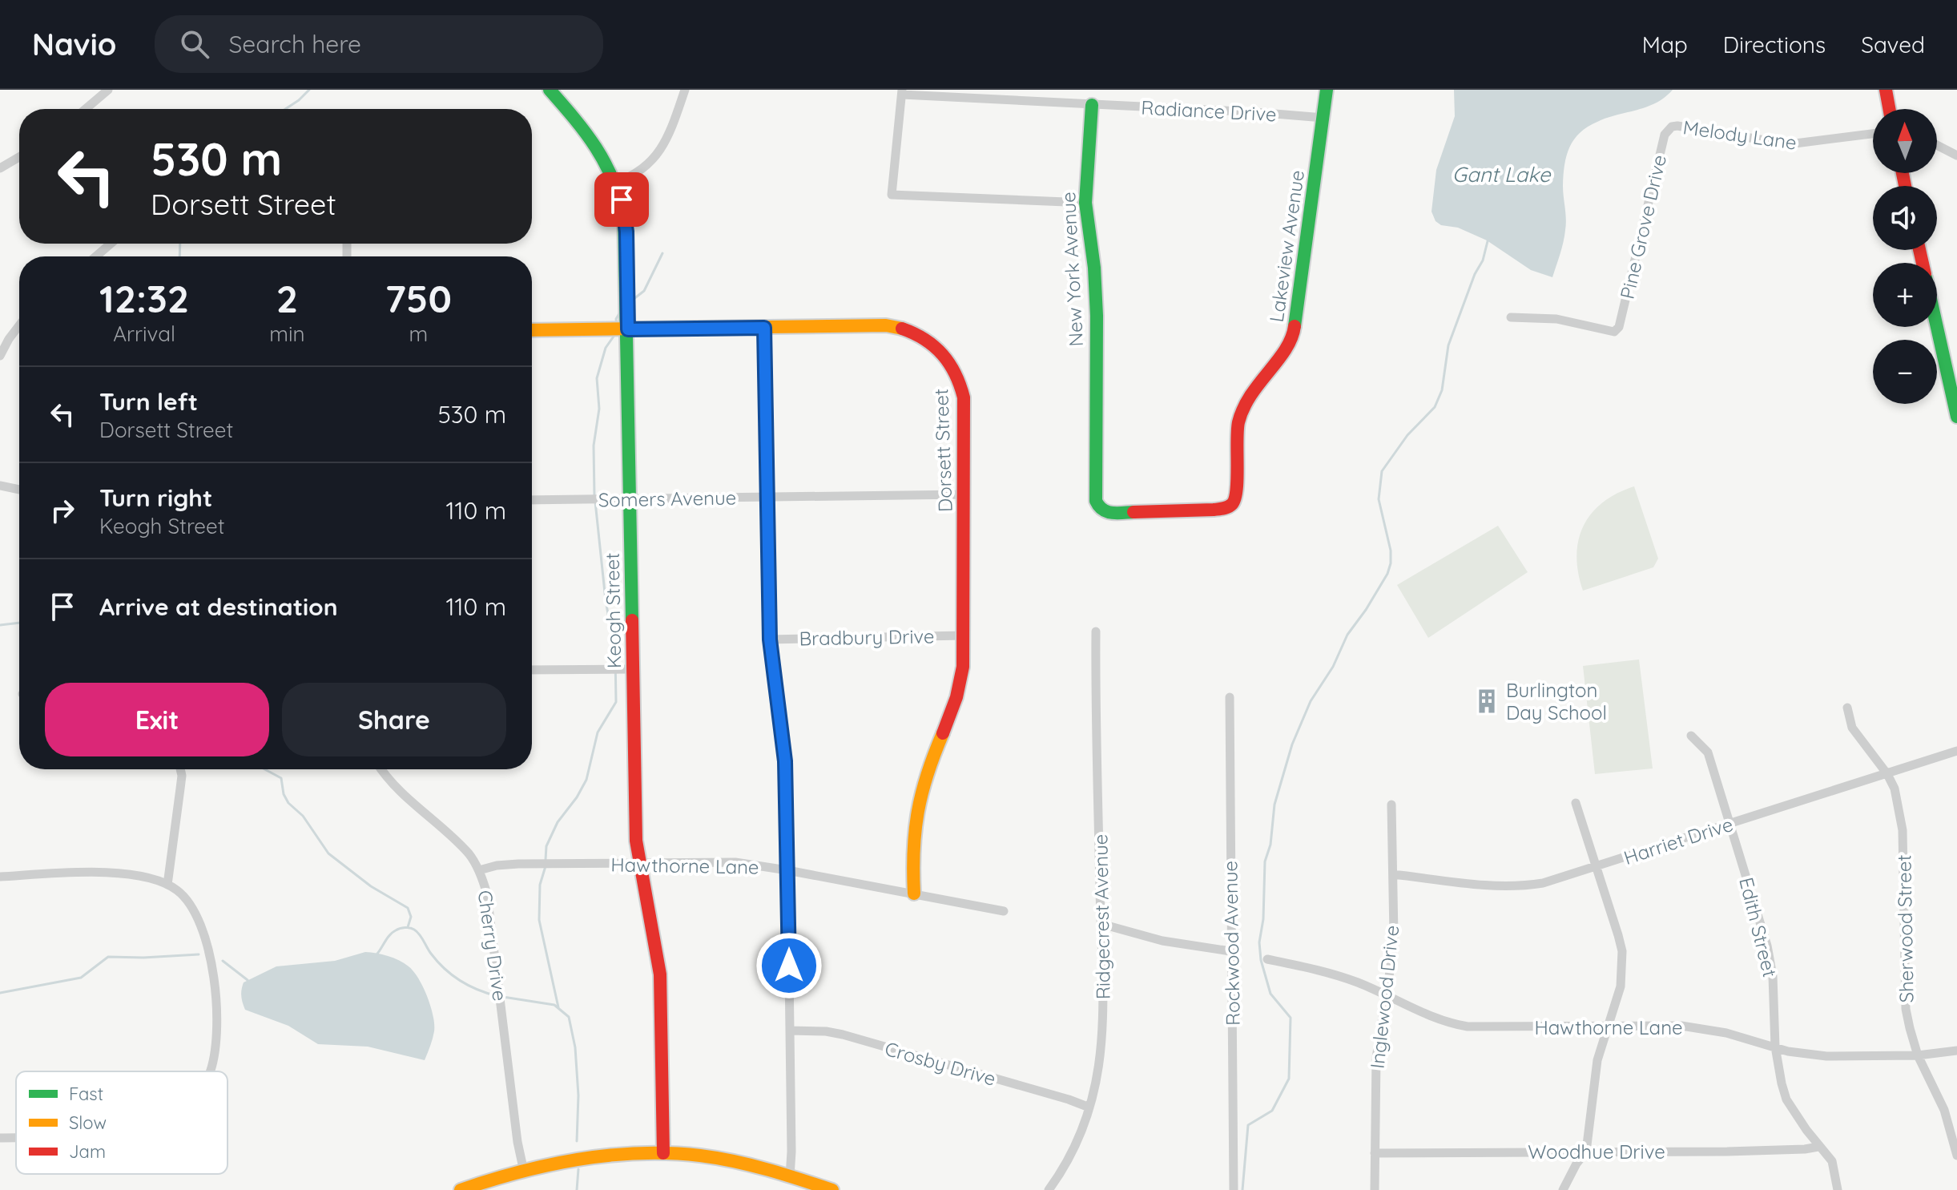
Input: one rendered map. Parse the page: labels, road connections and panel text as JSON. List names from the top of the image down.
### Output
{
  "streets": {
    "street": [
      "Radiance Drive",
      "Melody Lane",
      "Pine Grove Drive",
      "Lakeview Avenue",
      "New York Avenue",
      "Dorsett Street",
      "Somers Avenue",
      "Keogh Street",
      "Bradbury Drive",
      "Harriet Drive",
      "Hawthorne Lane",
      "Ridgecrest Avenue",
      "Edith Street",
      "Sherwood Street",
      "Rockwood Avenue",
      "Cherry Drive",
      "Inglewood Drive",
      "Crosby Drive",
      "Woodhue Drive"
    ]
  },
  "crossings": [
    ["Radiance Drive", "Lakeview Avenue"],
    ["Radiance Drive", "New York Avenue"],
    ["Melody Lane", "Pine Grove Drive"],
    ["Lakeview Avenue", "New York Avenue"],
    ["Dorsett Street", "Somers Avenue"],
    ["Dorsett Street", "Keogh Street"],
    ["Dorsett Street", "Bradbury Drive"],
    ["Dorsett Street", "Hawthorne Lane"],
    ["Somers Avenue", "Keogh Street"],
    ["Keogh Street", "Hawthorne Lane"],
    ["Harriet Drive", "Edith Street"],
    ["Harriet Drive", "Sherwood Street"],
    ["Harriet Drive", "Inglewood Drive"],
    ["Hawthorne Lane", "Edith Street"],
    ["Hawthorne Lane", "Sherwood Street"],
    ["Hawthorne Lane", "Cherry Drive"],
    ["Hawthorne Lane", "Inglewood Drive"],
    ["Ridgecrest Avenue", "Crosby Drive"],
    ["Edith Street", "Woodhue Drive"],
    ["Inglewood Drive", "Woodhue Drive"]
  ],
  "water": ["Gant Lake"],
  "places": {
    "building": ["Burlington Day School"]
  },
  "legend": ["Fast", "Slow", "Jam"],
  "north": "top",
  "page": {
    "header": "Navio",
    "search": "Search here",
    "nav": ["Map", "Directions", "Saved"],
    "map_buttons": ["+", "−"],
    "turn": ["530 m", "Dorsett Street"],
    "eta": [
      "12:32",
      "Arrival",
      "2",
      "min",
      "750",
      "m"
    ],
    "list": [
      {
        "name": "Turn left",
        "note": "Dorsett Street",
        "value": "530 m"
      },
      {
        "name": "Turn right",
        "note": "Keogh Street",
        "value": "110 m"
      },
      {
        "name": "Arrive at destination",
        "value": "110 m"
      }
    ],
    "buttons": ["Exit", "Share"]
  }
}
